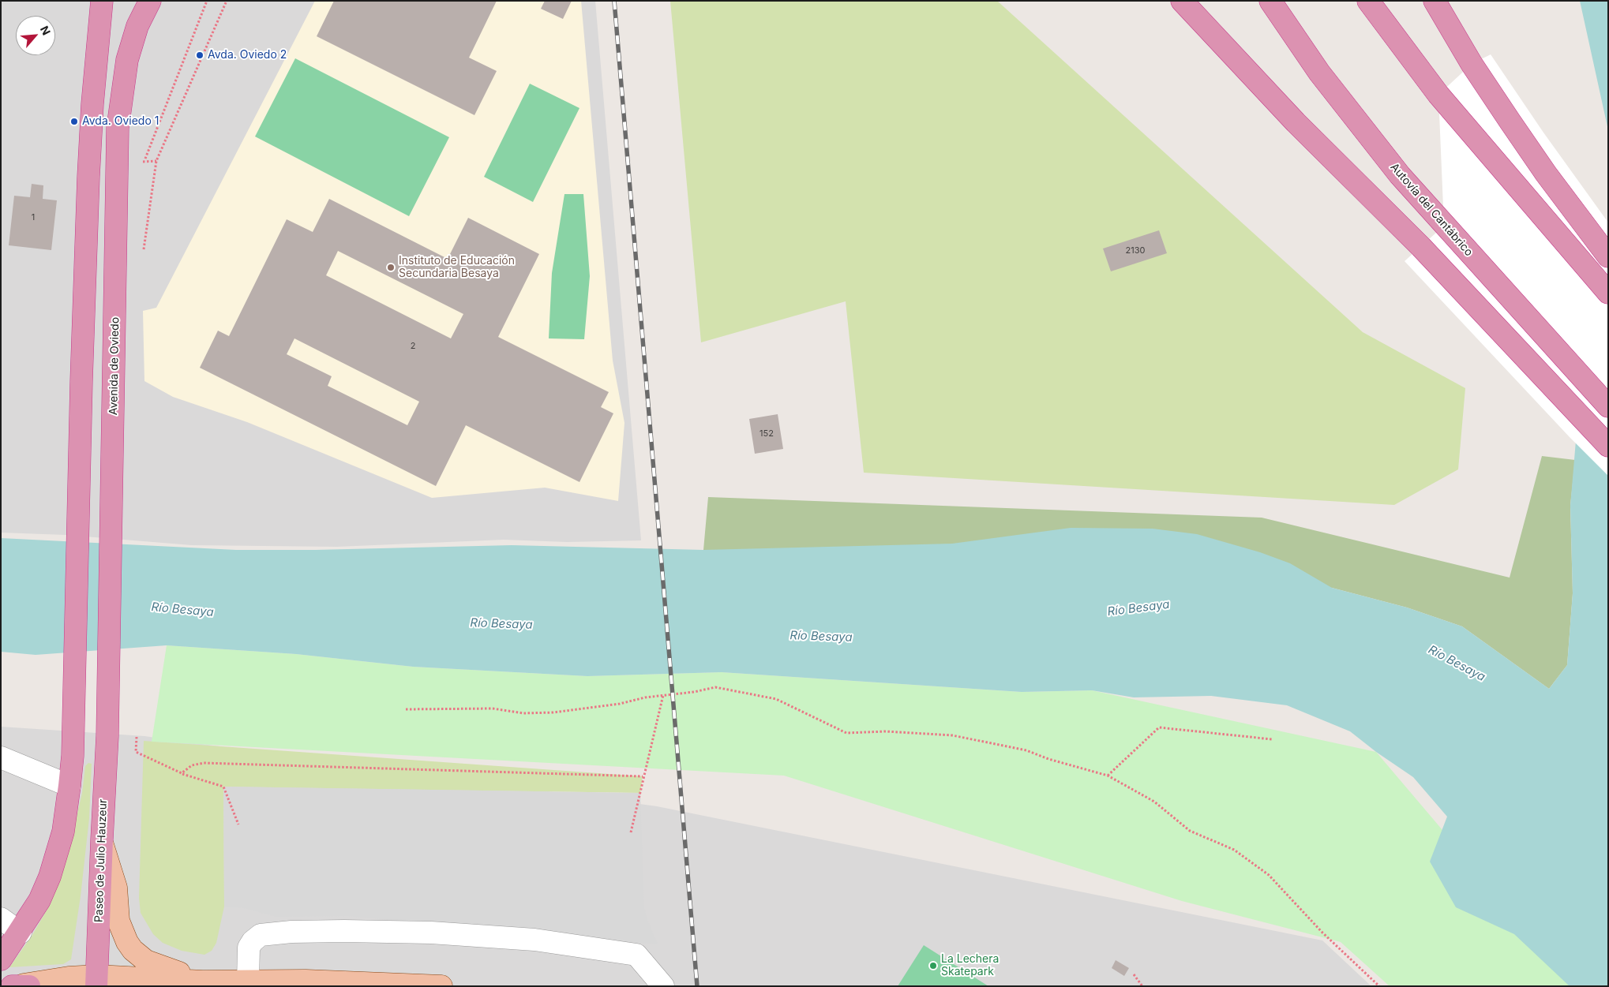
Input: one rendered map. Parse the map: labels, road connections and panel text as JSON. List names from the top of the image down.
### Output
{
  "streets": {
    "highway": ["Autovía del Cantábrico", "Avenida de Oviedo", "Paseo de Julio Hauzeur"]
  },
  "crossings": [
    ["Avenida de Oviedo", "Paseo de Julio Hauzeur"]
  ],
  "water": ["Río Besaya"],
  "places": [
    "Avda. Oviedo 2",
    "Avda. Oviedo 1",
    "Instituto de Educación Secundaria Besaya",
    "La Lechera Skatepark"
  ],
  "house_numbers": [
    "1",
    "2130",
    "2",
    "152"
  ],
  "north": "top right"
}
